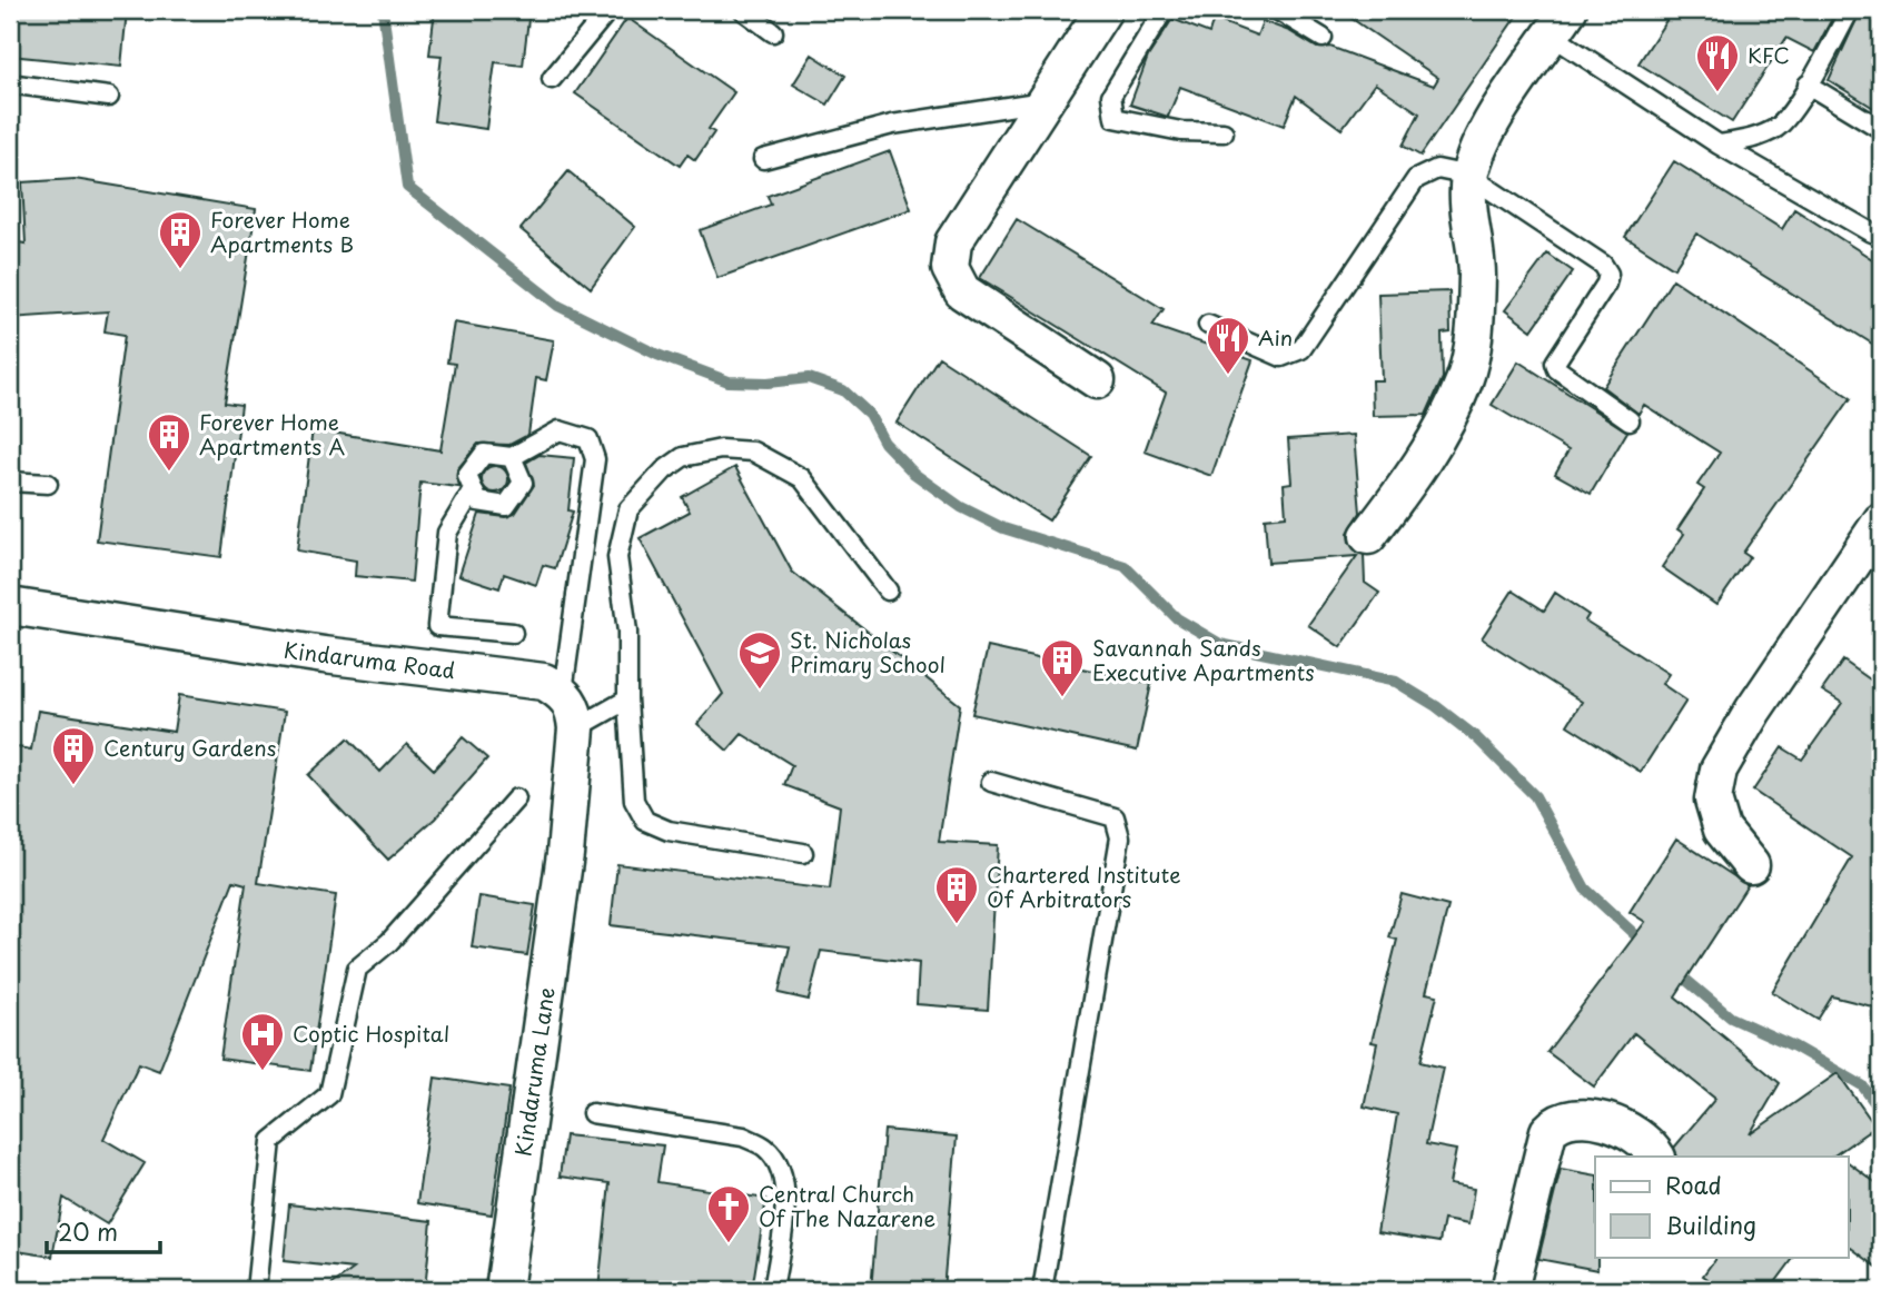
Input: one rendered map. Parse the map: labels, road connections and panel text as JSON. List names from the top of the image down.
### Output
{
  "streets": {
    "street": ["Kindaruma Road", "Kindaruma Lane"]
  },
  "places": {
    "restaurant": ["KFC", "Ain"],
    "building": [
      "Forever Home Apartments B",
      "Forever Home Apartments A",
      "Savannah Sands Executive Apartments",
      "Century Gardens",
      "Chartered Institute Of Arbitrators"
    ],
    "school or university": ["St. Nicholas Primary School"],
    "hospital": ["Coptic Hospital"],
    "church": ["Central Church Of The Nazarene"]
  },
  "legend": ["Road", "Building"],
  "scale_bar": "20 m"
}
